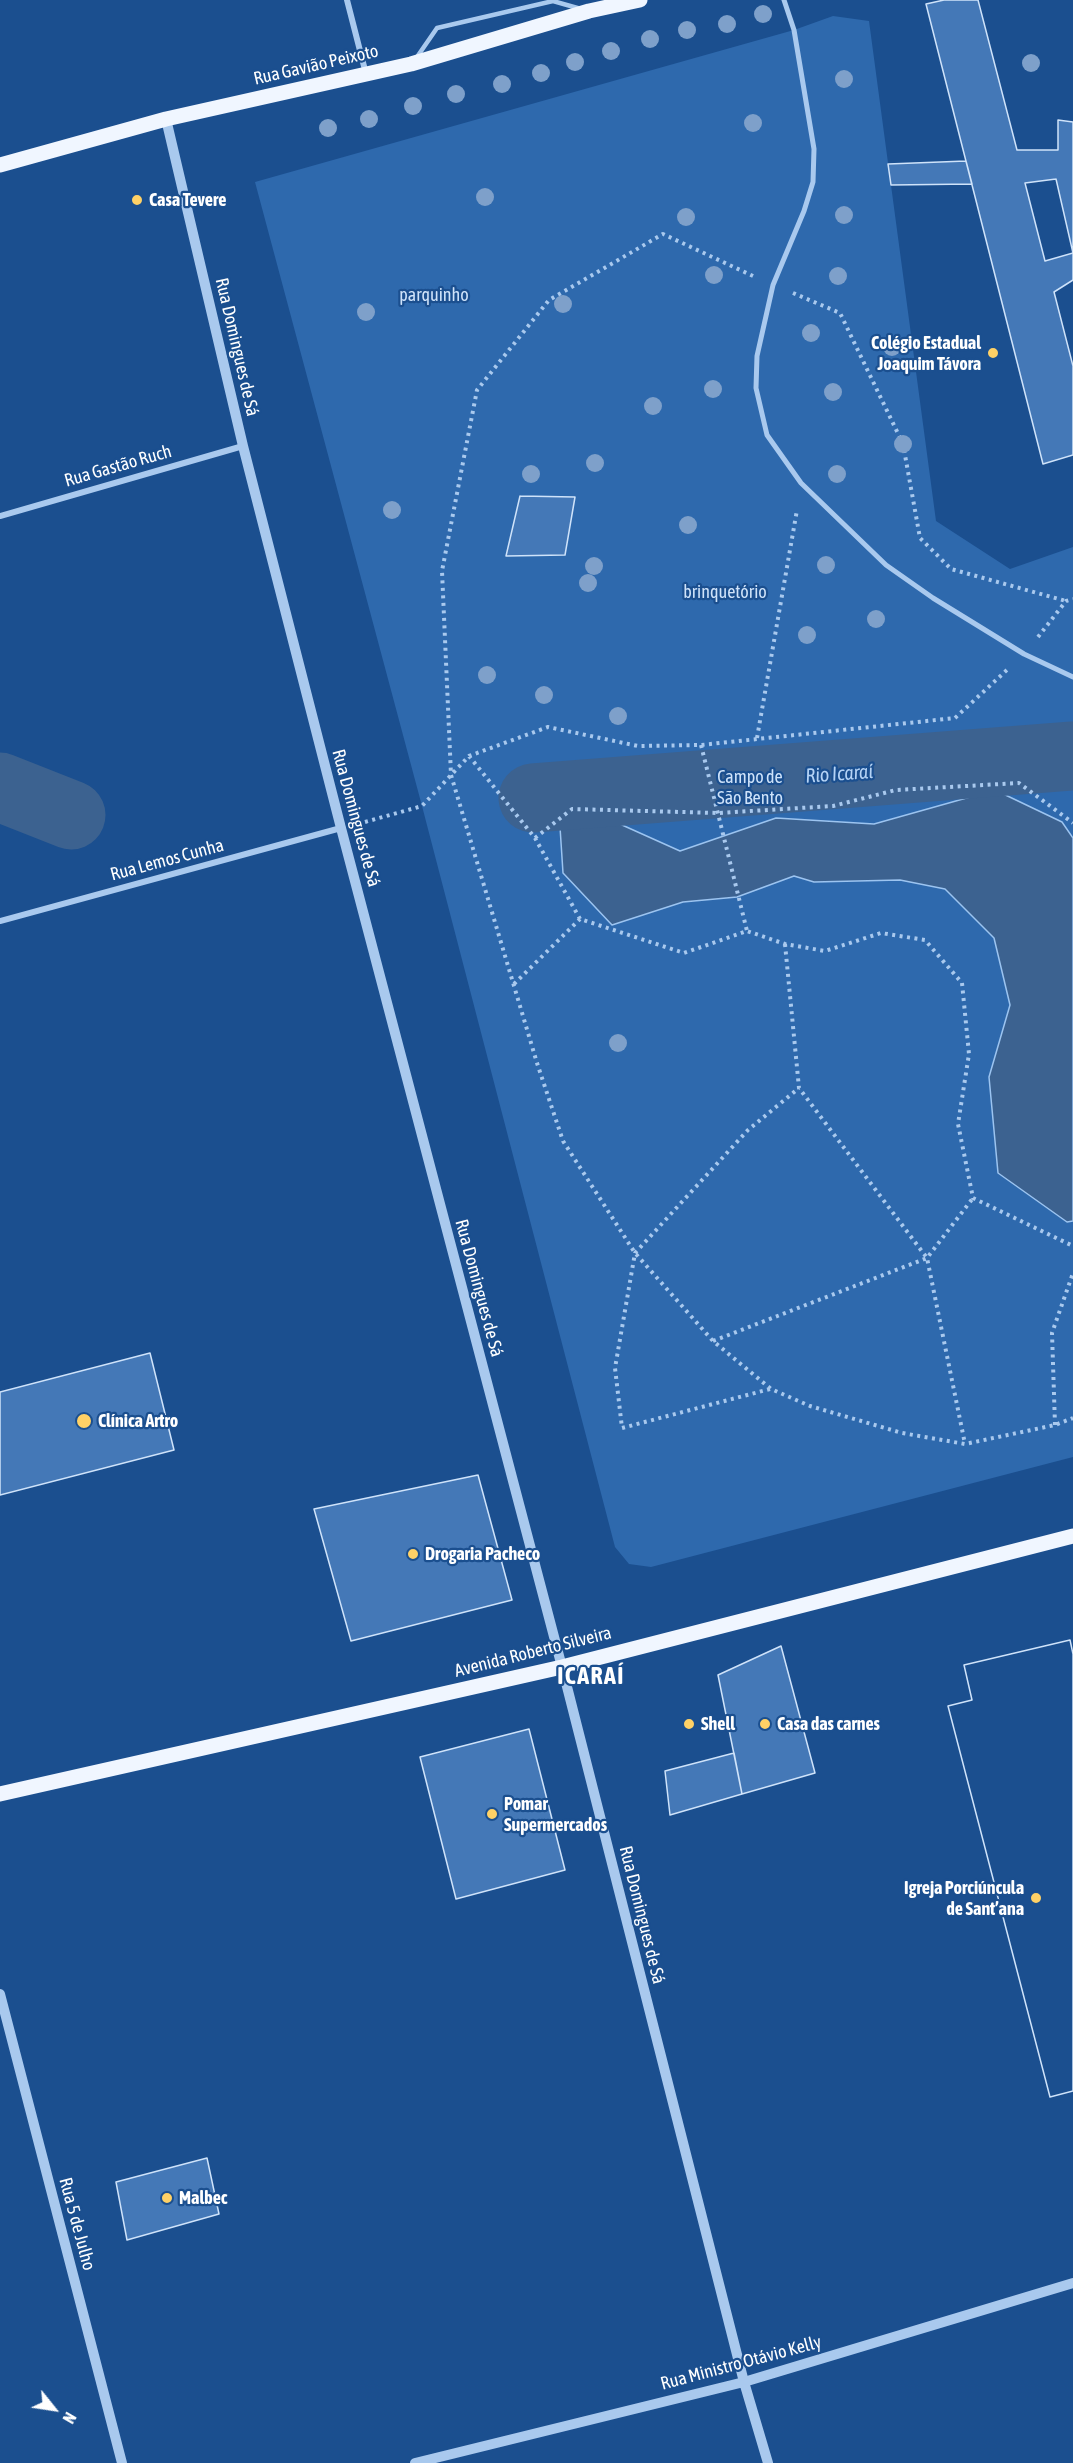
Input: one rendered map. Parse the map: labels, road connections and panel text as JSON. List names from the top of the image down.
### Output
{
  "streets": {
    "main road": ["Rua Gavião Peixoto", "Avenida Roberto Silveira"],
    "street": [
      "Rua Domingues de Sá",
      "Rua Gastão Ruch",
      "Rua Lemos Cunha",
      "Rua 5 de Julho",
      "Rua Ministro Otávio Kelly"
    ]
  },
  "crossings": [
    ["Rua Gavião Peixoto", "Rua Domingues de Sá"],
    ["Rua Domingues de Sá", "Rua Gastão Ruch"],
    ["Rua Domingues de Sá", "Rua Lemos Cunha"],
    ["Rua Domingues de Sá", "Avenida Roberto Silveira"],
    ["Rua Domingues de Sá", "Rua Ministro Otávio Kelly"]
  ],
  "districts": ["ICARAÍ"],
  "water": ["Rio Icaraí"],
  "parks": ["parquinho", "brinquetório", "Campo de São Bento"],
  "places": [
    "Casa Tevere",
    "Colégio Estadual Joaquim Távora",
    "Clínica Artro",
    "Drogaria Pacheco",
    "Shell",
    "Casa das carnes",
    "Pomar Supermercados",
    "Igreja Porciúncula de Sant’ana",
    "Malbec"
  ],
  "north": "bottom right"
}
